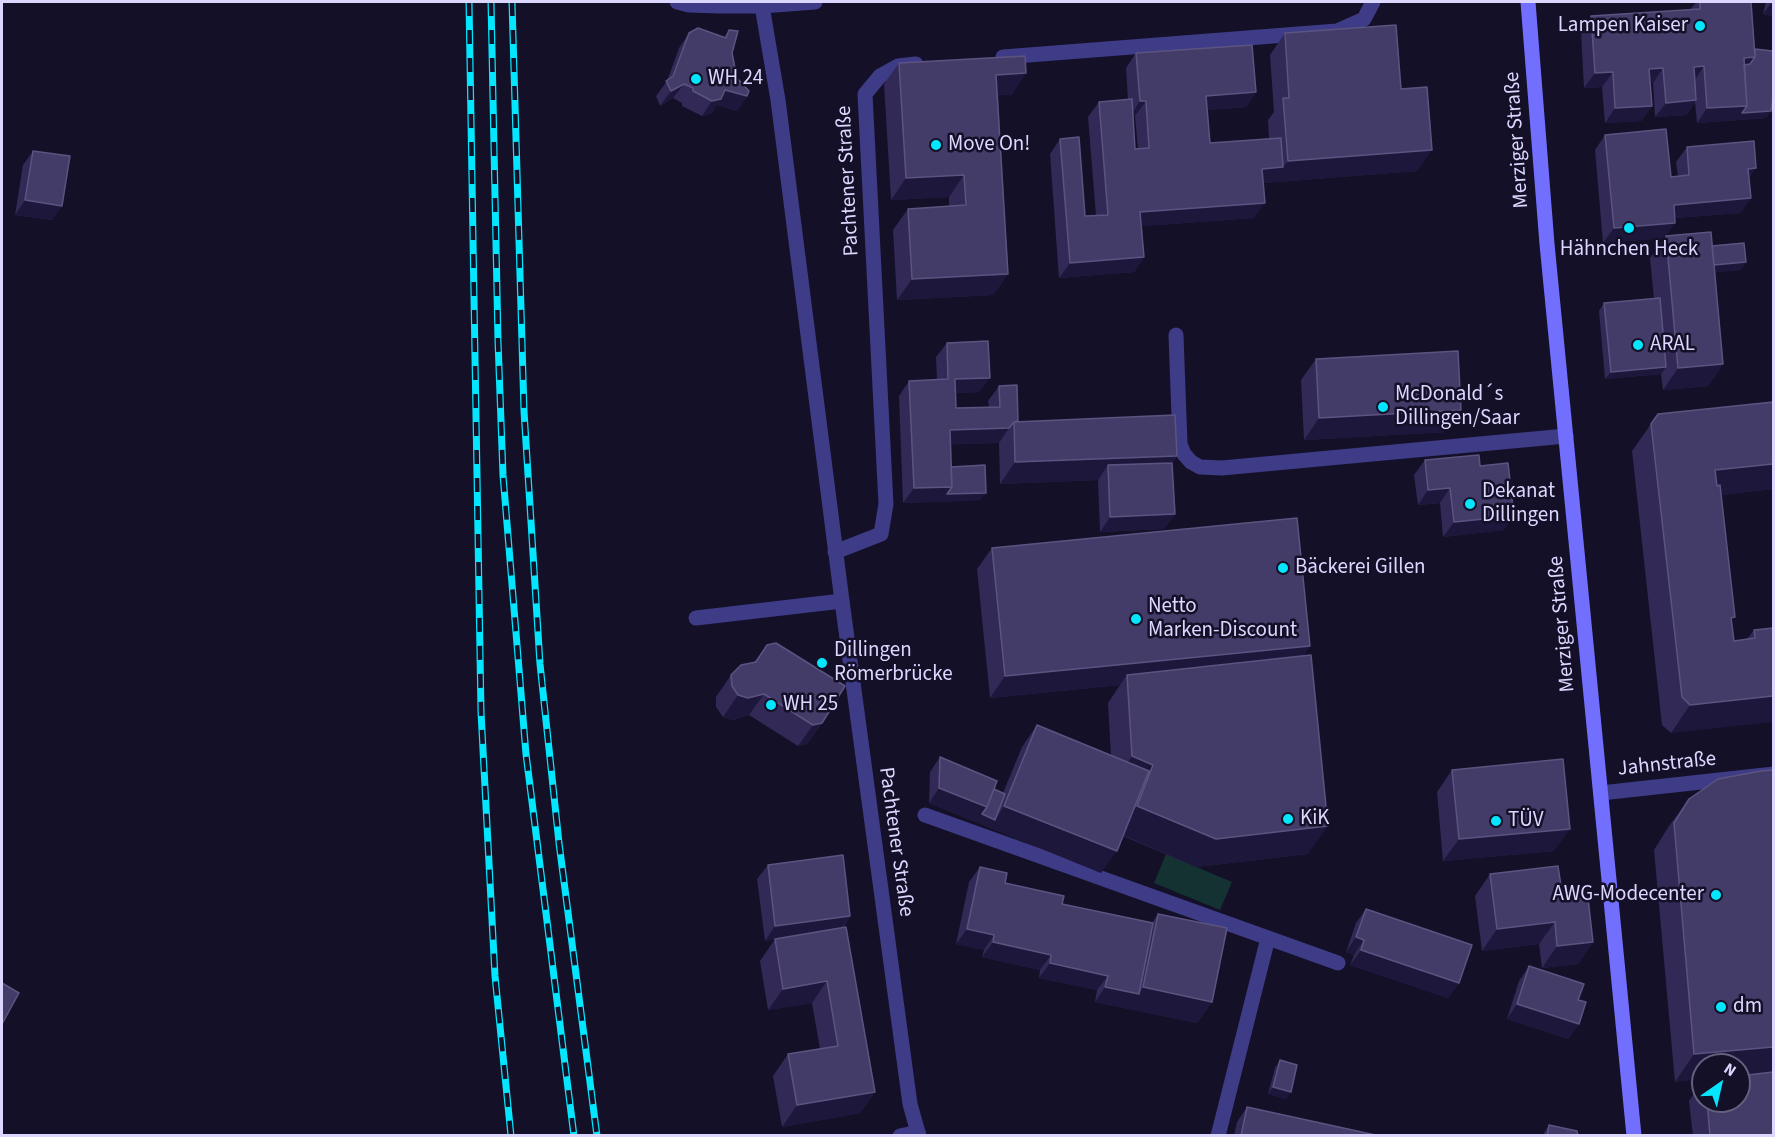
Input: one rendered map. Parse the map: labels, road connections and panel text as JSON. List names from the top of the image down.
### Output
{
  "streets": {
    "main road": ["Merziger Straße"],
    "street": ["Pachtener Straße", "Jahnstraße"]
  },
  "crossings": [
    ["Merziger Straße", "Jahnstraße"]
  ],
  "places": [
    "Lampen Kaiser",
    "WH 24",
    "Move On!",
    "Hähnchen Heck",
    "ARAL",
    "McDonald´s Dillingen/Saar",
    "Dekanat Dillingen",
    "Bäckerei Gillen",
    "Netto Marken-Discount",
    "Dillingen Römerbrücke",
    "WH 25",
    "KiK",
    "TÜV",
    "AWG-Modecenter",
    "dm"
  ],
  "north": "top right"
}
